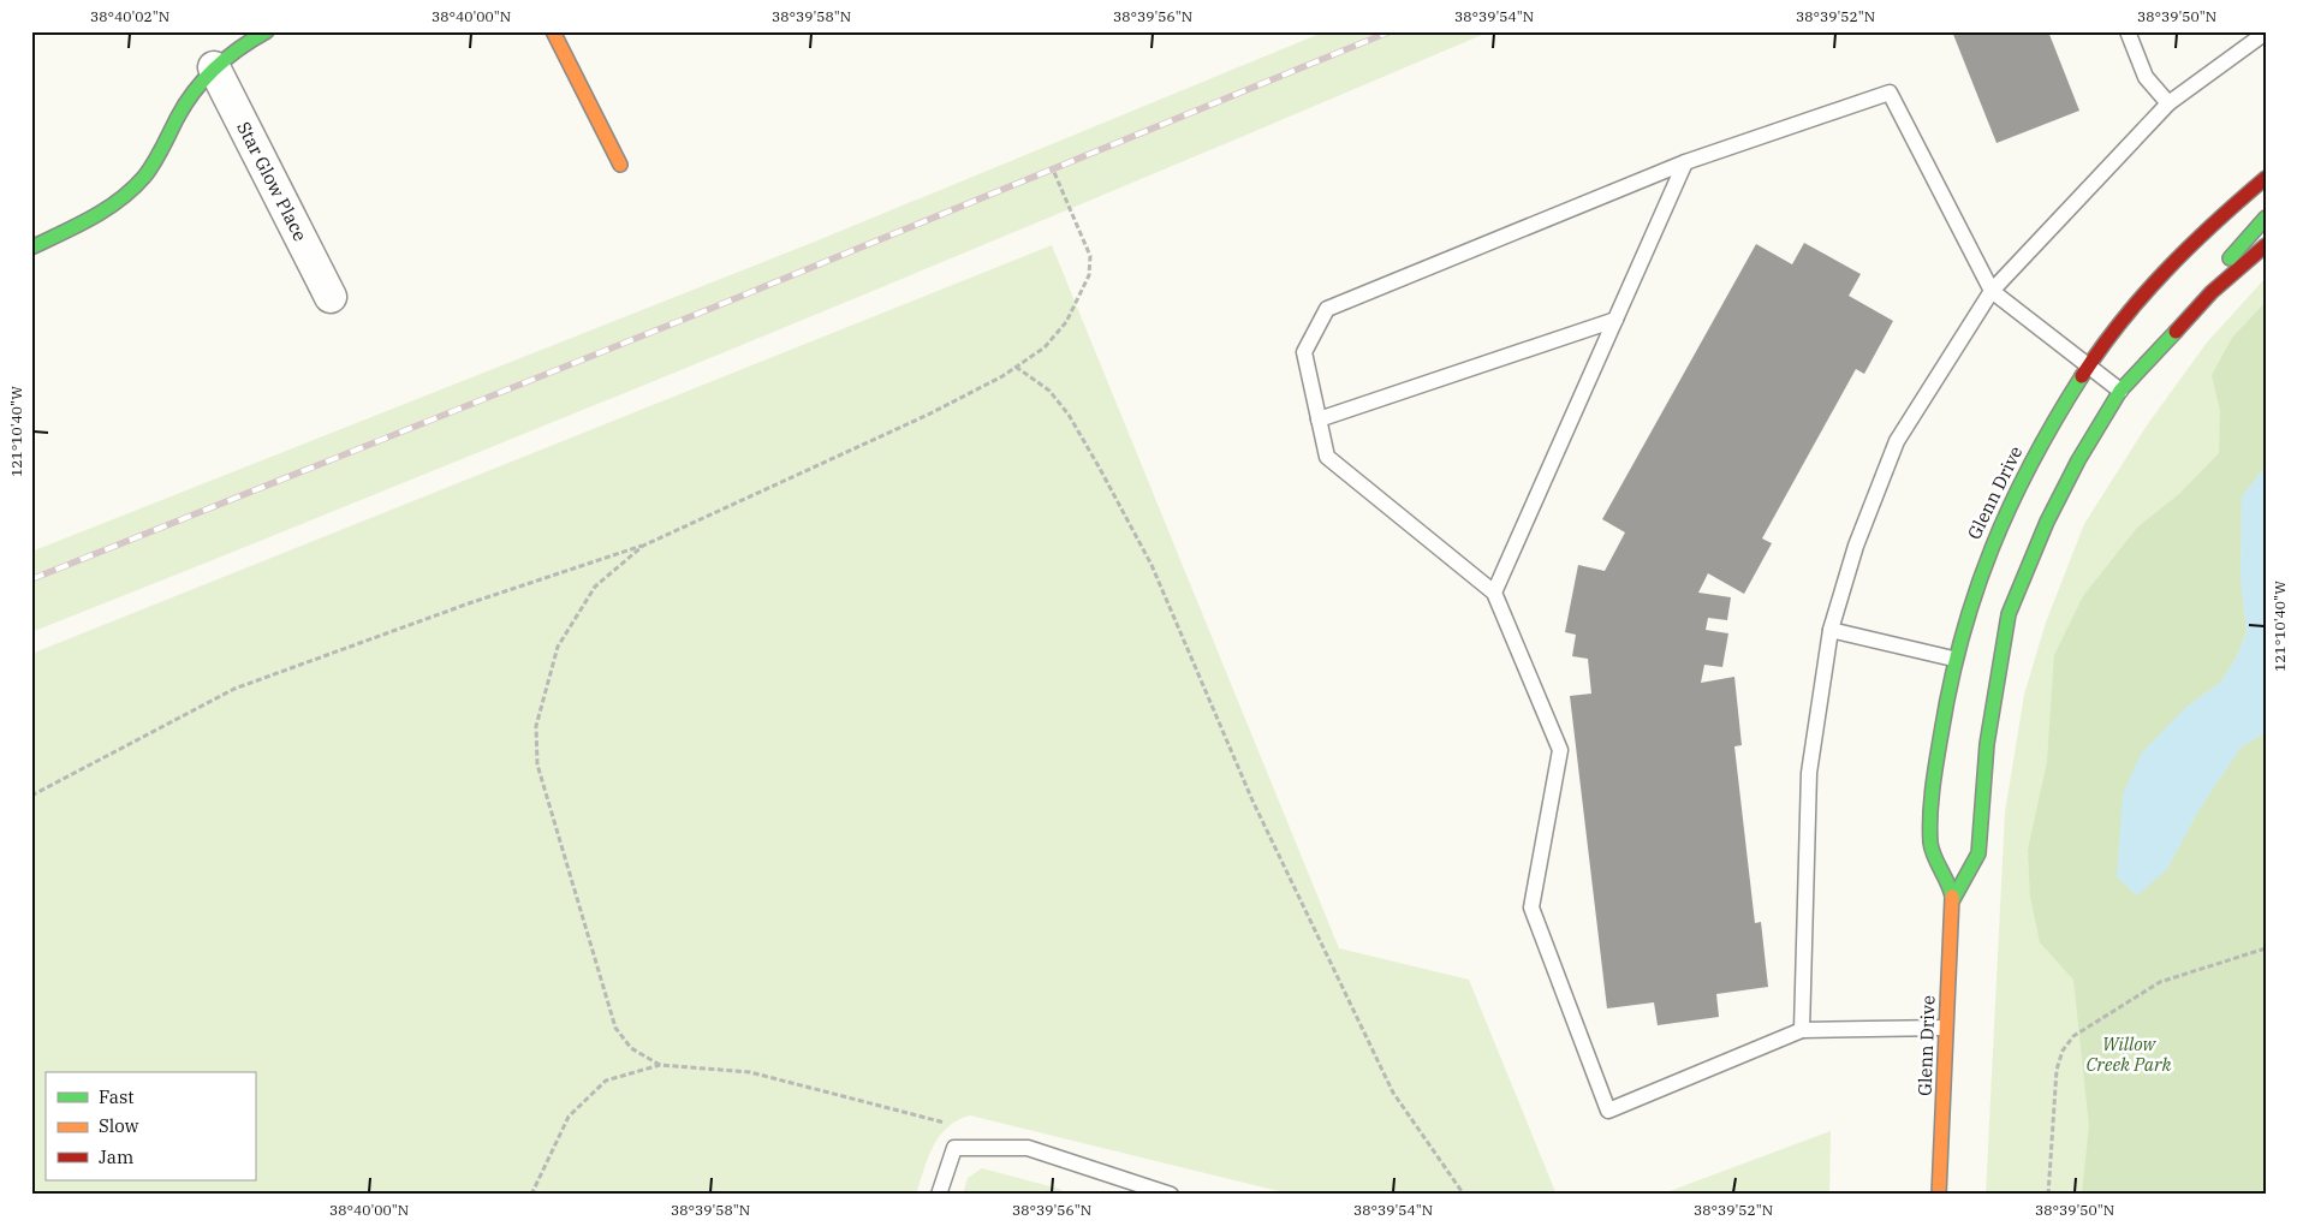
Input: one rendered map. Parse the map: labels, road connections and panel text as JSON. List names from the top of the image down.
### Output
{
  "streets": {
    "street": ["Star Glow Place", "Glenn Drive"]
  },
  "parks": ["Willow Creek Park"],
  "legend": ["Fast", "Slow", "Jam"],
  "coordinates": [
    "38°40'02\"N",
    "38°40'00\"N",
    "38°39'58\"N",
    "38°39'56\"N",
    "38°39'54\"N",
    "38°39'52\"N",
    "38°39'50\"N",
    "121°10'40\"W"
  ]
}
